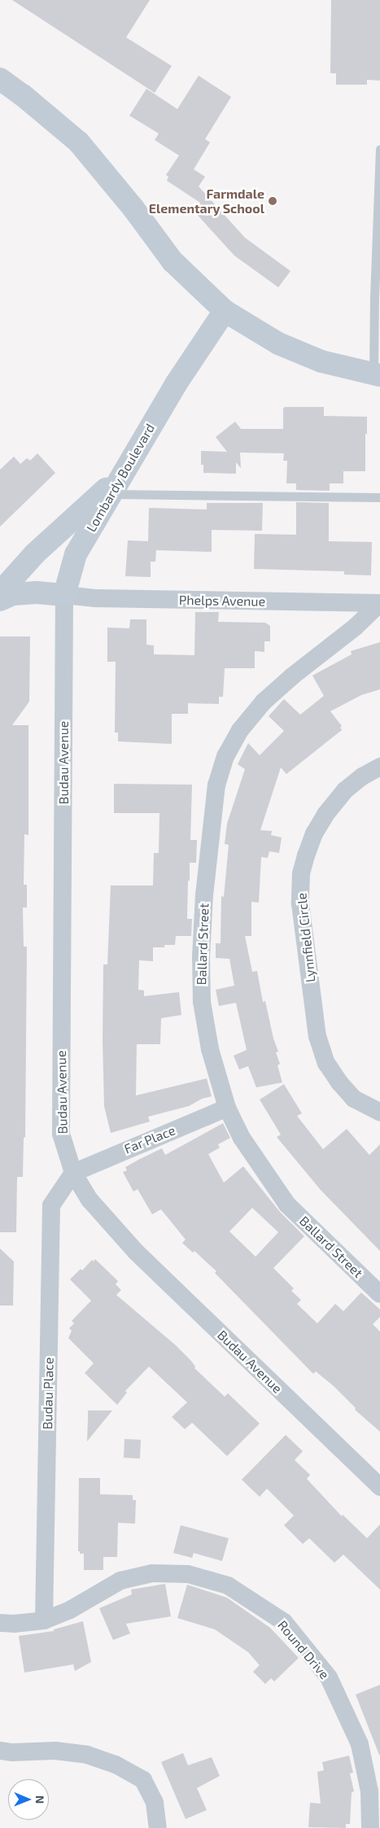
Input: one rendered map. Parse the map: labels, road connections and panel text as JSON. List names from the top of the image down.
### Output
{
  "streets": {
    "street": [
      "Lombardy Boulevard",
      "Phelps Avenue",
      "Budau Avenue",
      "Lynnfield Circle",
      "Ballard Street",
      "Far Place",
      "Budau Place",
      "Round Drive"
    ]
  },
  "crossings": [
    ["Lombardy Boulevard", "Phelps Avenue"],
    ["Lombardy Boulevard", "Budau Avenue"],
    ["Phelps Avenue", "Budau Avenue"],
    ["Phelps Avenue", "Ballard Street"],
    ["Budau Avenue", "Far Place"],
    ["Budau Avenue", "Budau Place"],
    ["Ballard Street", "Far Place"],
    ["Far Place", "Budau Place"],
    ["Budau Place", "Round Drive"]
  ],
  "places": ["Farmdale Elementary School"],
  "north": "right"
}
